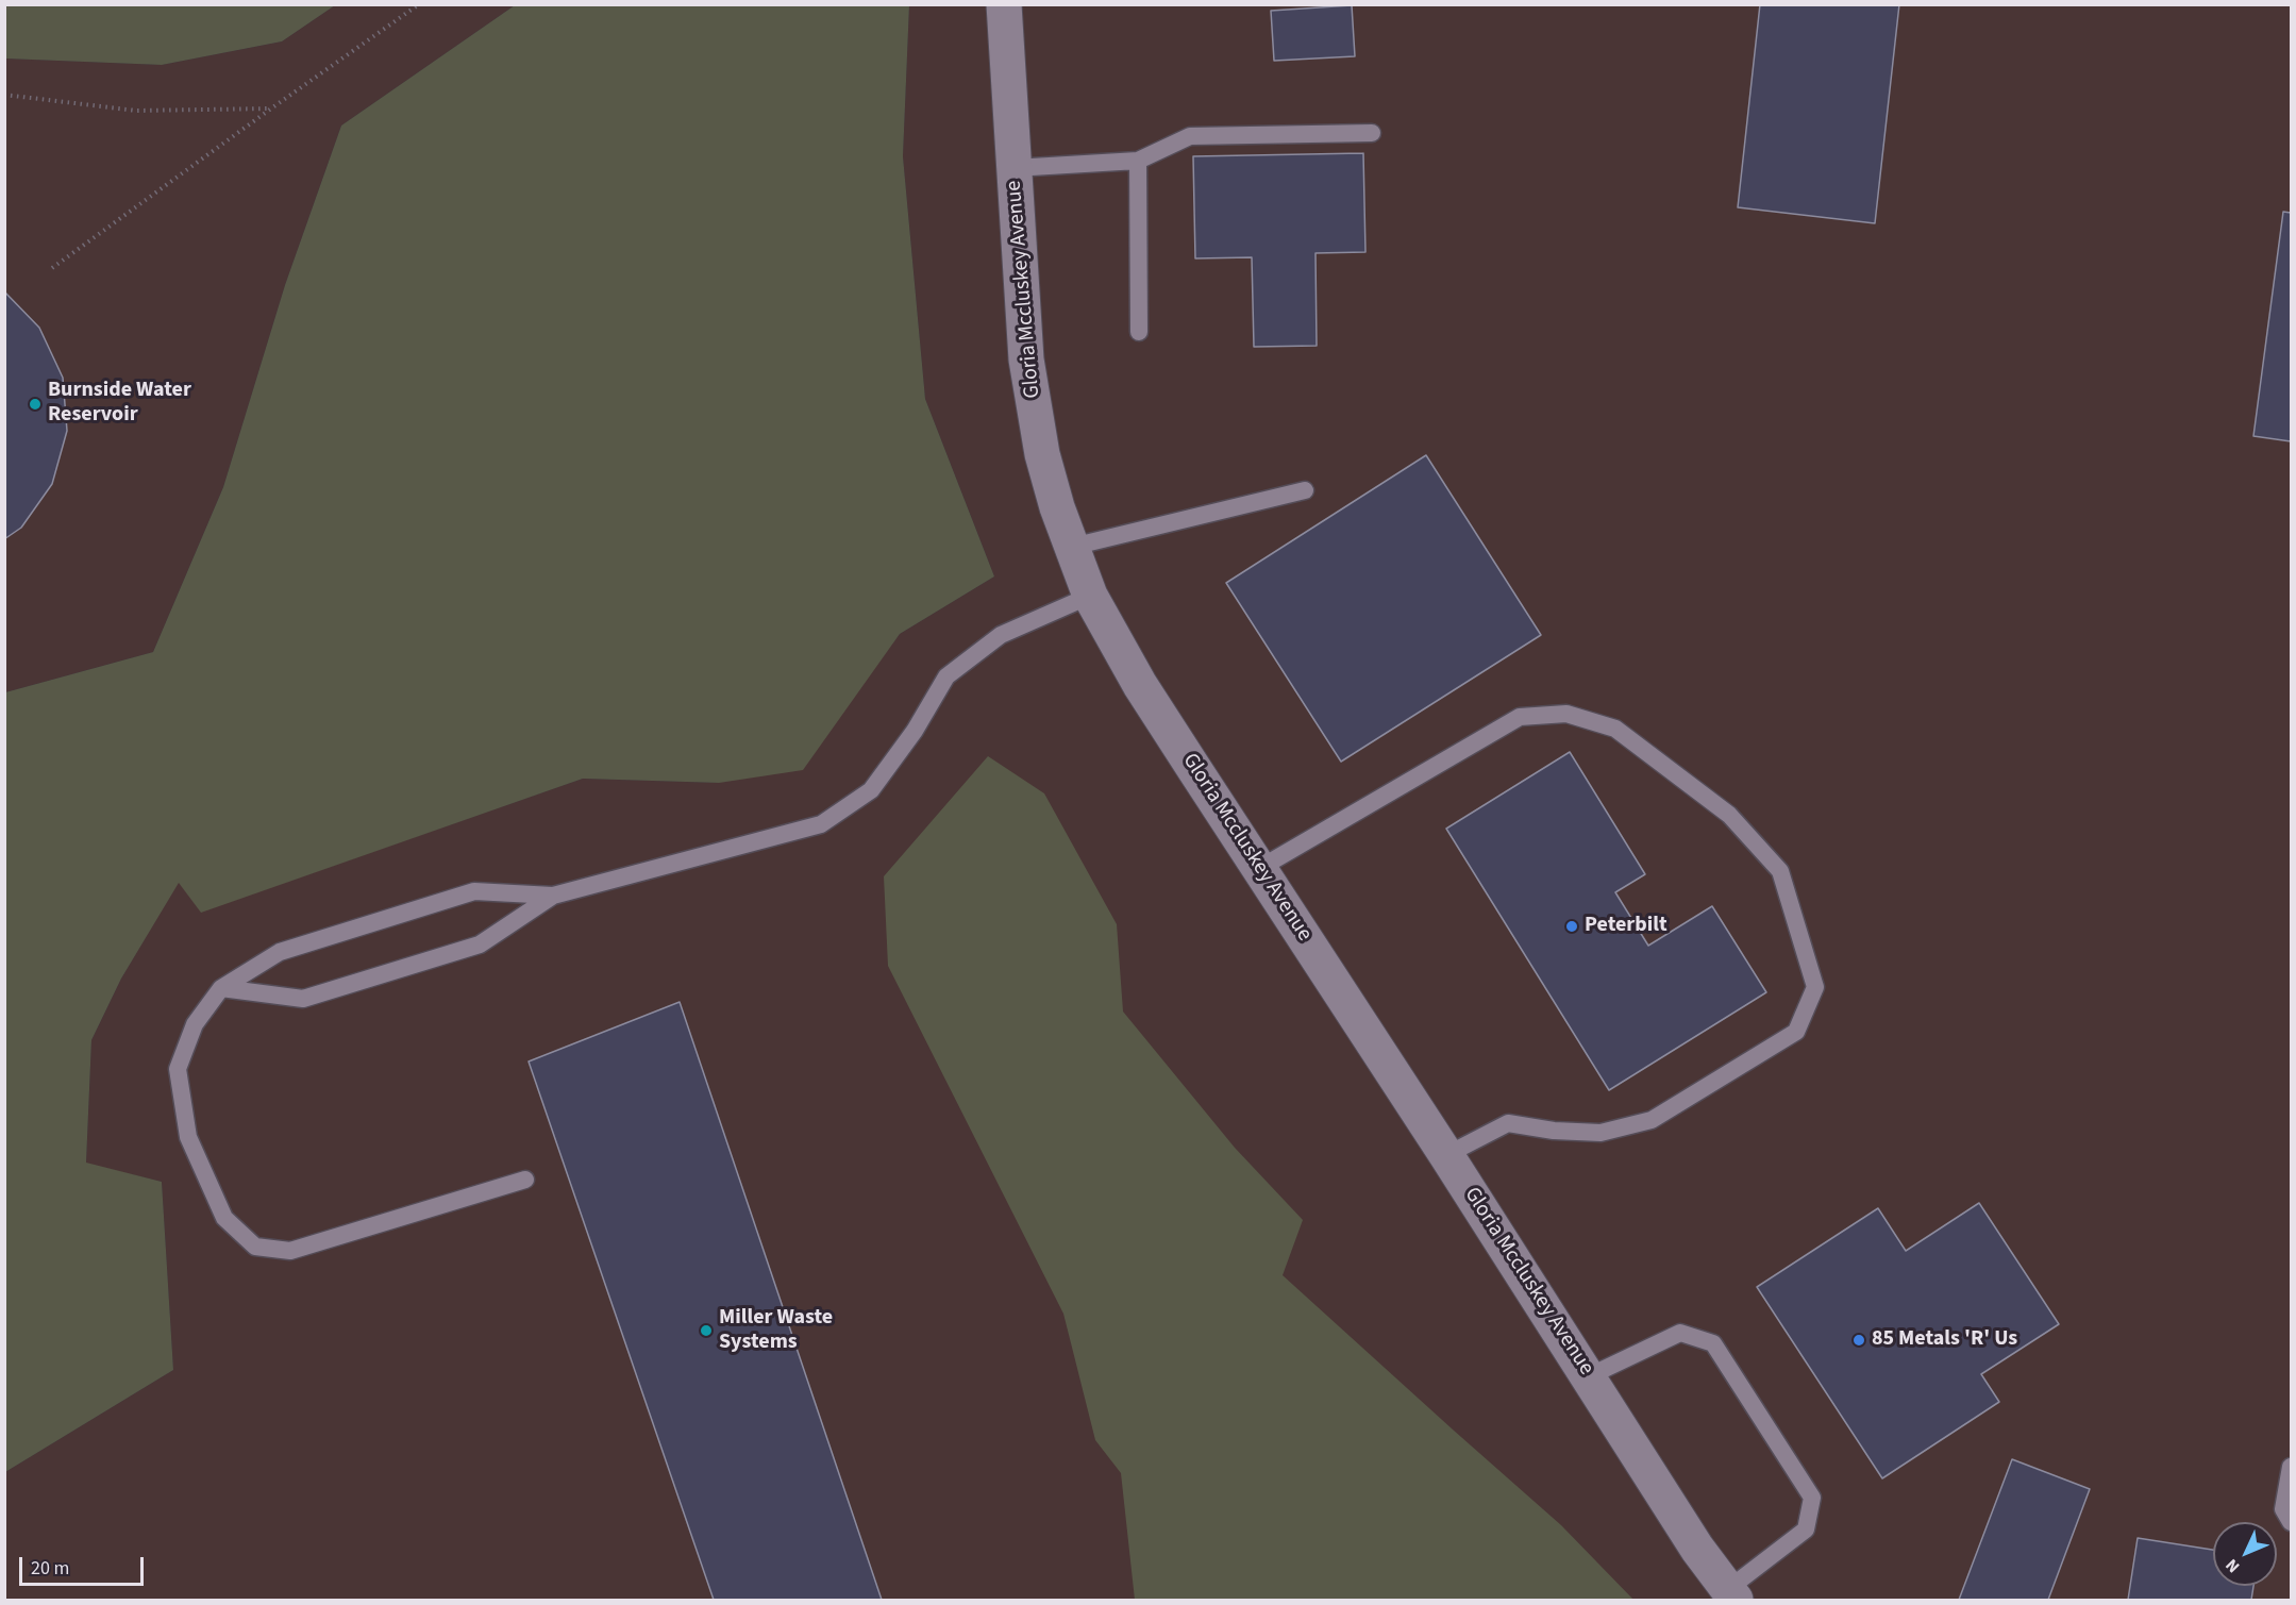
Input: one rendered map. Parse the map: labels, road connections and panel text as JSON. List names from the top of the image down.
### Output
{
  "streets": {
    "street": ["Gloria Mccluskey Avenue"]
  },
  "places": [
    "Burnside Water Reservoir",
    "Peterbilt",
    "Miller Waste Systems",
    "85 Metals 'R' Us"
  ],
  "scale_bar": "20 m",
  "north": "bottom left"
}
